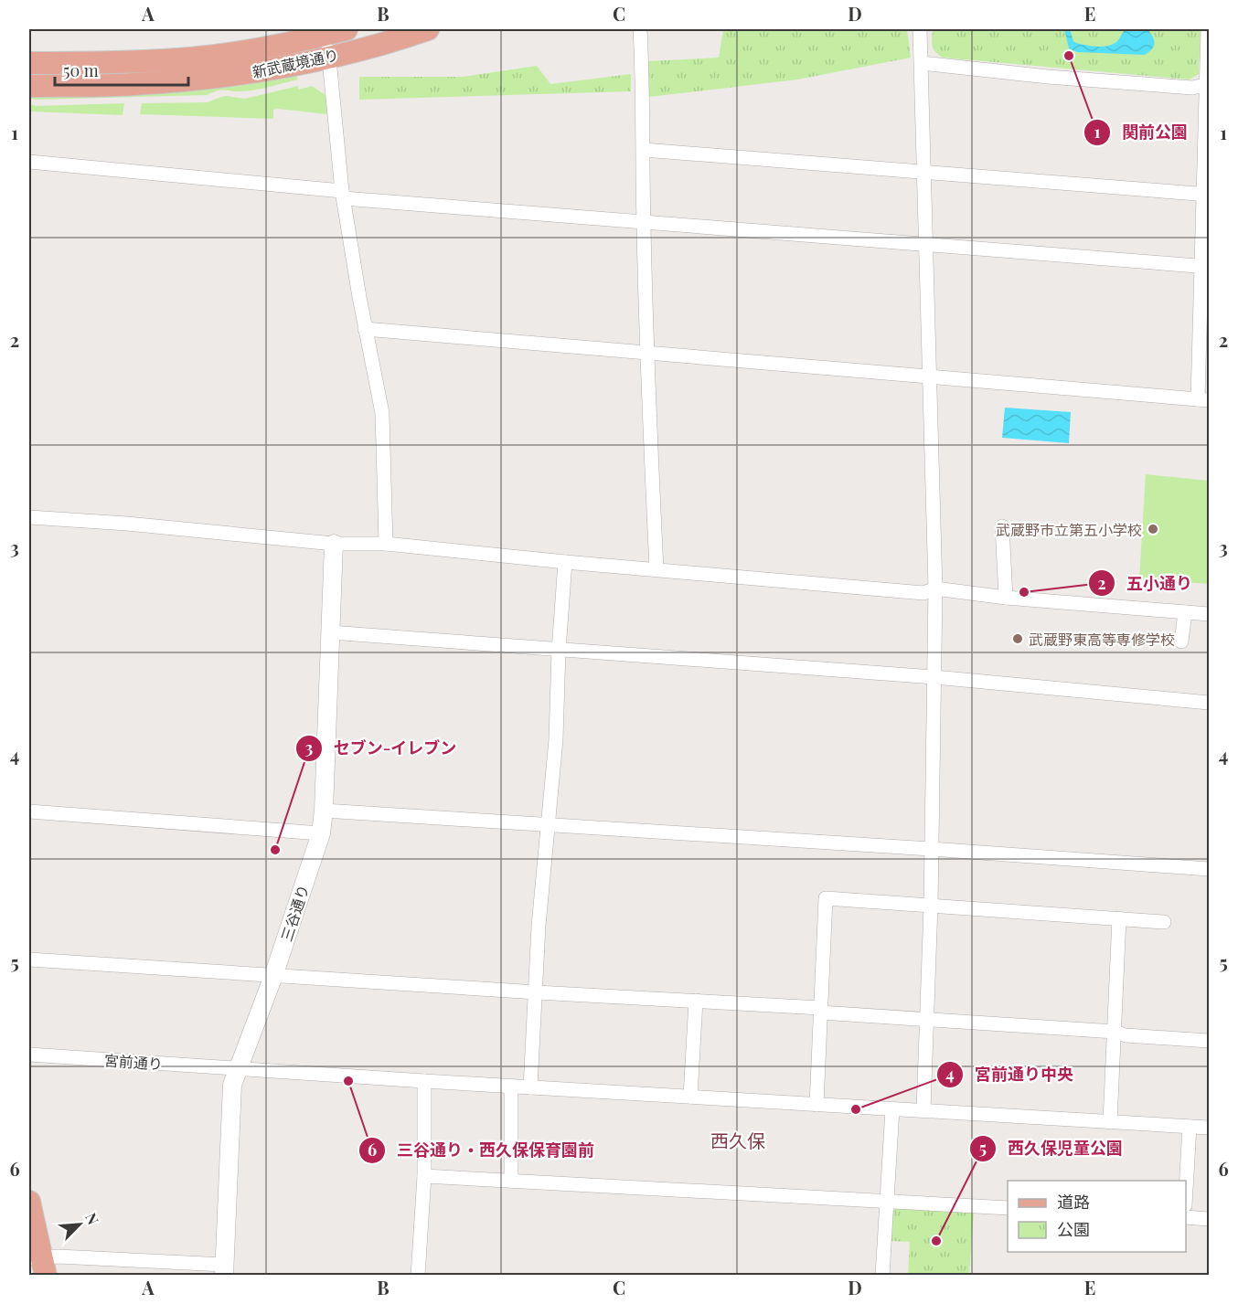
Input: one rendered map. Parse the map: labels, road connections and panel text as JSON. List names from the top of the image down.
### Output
{
  "streets": {
    "main road": ["新武蔵境通り"],
    "street": ["三谷通り", "宮前通り"]
  },
  "crossings": [
    ["三谷通り", "宮前通り"]
  ],
  "districts": ["西久保"],
  "places": [
    "関前公園",
    "武蔵野市立第五小学校",
    "五小通り",
    "武蔵野東高等専修学校",
    "セブン-イレブン",
    "三谷通り・西久保保育園前",
    "宮前通り中央",
    "西久保児童公園"
  ],
  "legend": ["道路", "公園"],
  "scale_bar": "50 m",
  "north": "top right",
  "grid": {
    "columns": [
      "A",
      "B",
      "C",
      "D",
      "E"
    ],
    "rows": [
      "1",
      "2",
      "3",
      "4",
      "5",
      "6"
    ]
  }
}
